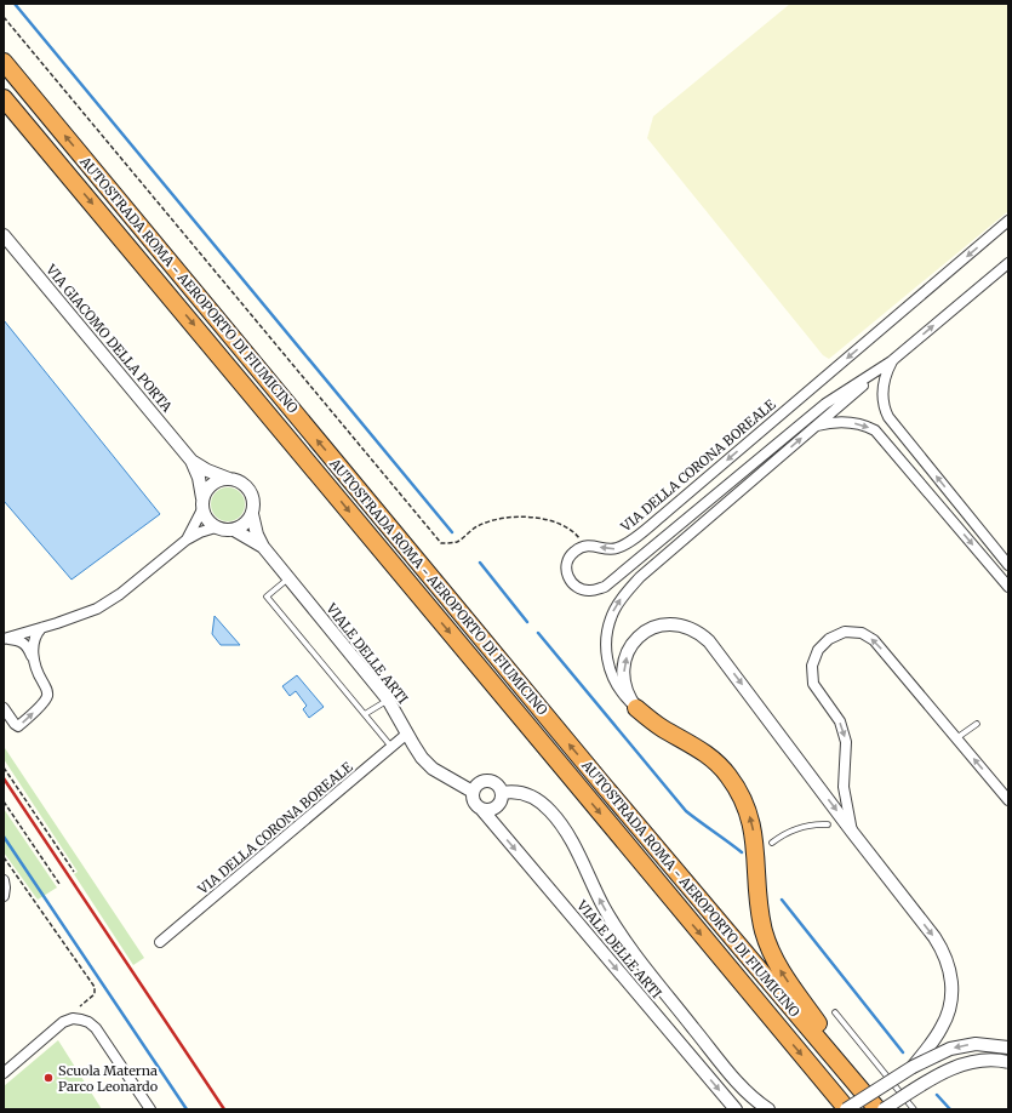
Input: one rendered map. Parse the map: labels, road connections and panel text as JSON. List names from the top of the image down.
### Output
{
  "streets": {
    "highway": ["AUTOSTRADA ROMA - AEROPORTO DI FIUMICINO"],
    "street": ["VIA GIACOMO DELLA PORTA", "VIA DELLA CORONA BOREALE", "VIALE DELLE ARTI"]
  },
  "crossings": [
    ["VIA GIACOMO DELLA PORTA", "VIALE DELLE ARTI"],
    ["VIA DELLA CORONA BOREALE", "VIALE DELLE ARTI"]
  ],
  "places": ["Scuola Materna Parco Leonardo"]
}
